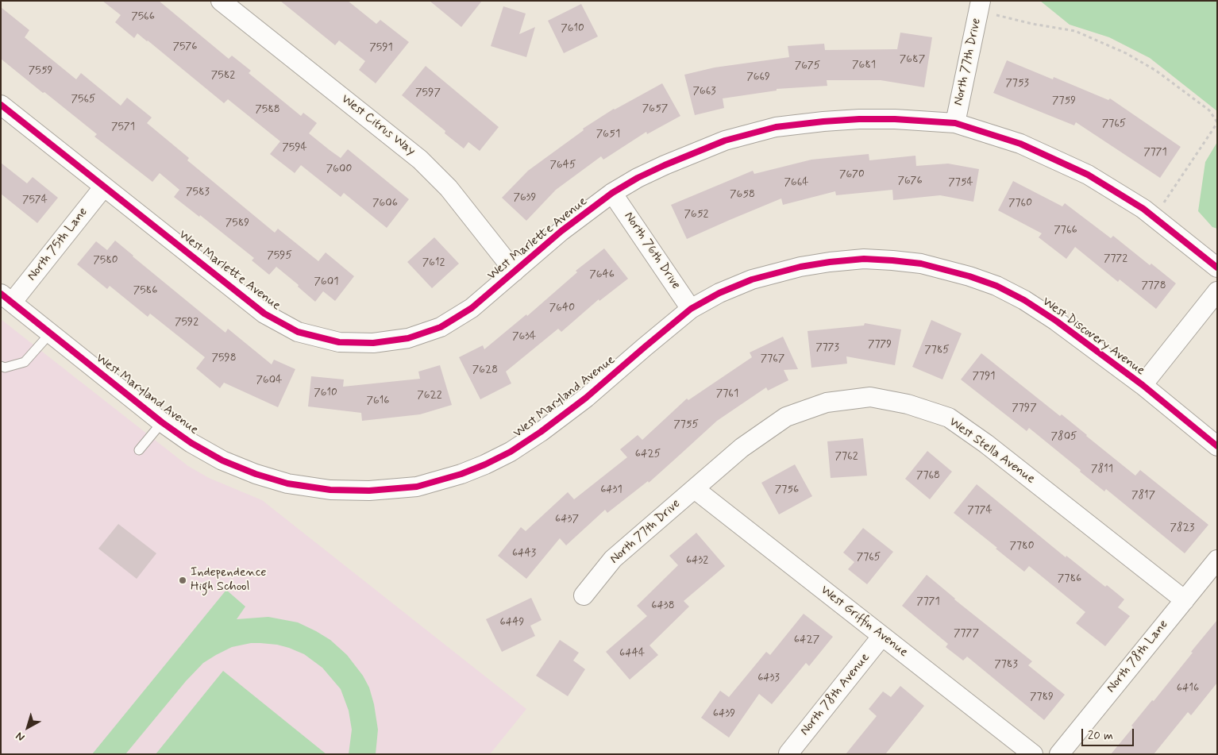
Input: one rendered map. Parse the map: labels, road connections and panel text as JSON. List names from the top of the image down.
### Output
{
  "streets": {
    "street": [
      "North 77th Drive",
      "West Citrus Way",
      "West Marlette Avenue",
      "North 75th Lane",
      "North 76th Drive",
      "West Discovery Avenue",
      "West Maryland Avenue",
      "West Stella Avenue",
      "West Griffin Avenue",
      "North 78th Lane",
      "North 78th Avenue"
    ]
  },
  "crossings": [
    ["North 77th Drive", "West Marlette Avenue"],
    ["North 77th Drive", "West Stella Avenue"],
    ["North 77th Drive", "West Griffin Avenue"],
    ["West Citrus Way", "West Marlette Avenue"],
    ["West Marlette Avenue", "North 75th Lane"],
    ["West Marlette Avenue", "North 76th Drive"],
    ["North 75th Lane", "West Maryland Avenue"],
    ["North 76th Drive", "West Discovery Avenue"],
    ["North 76th Drive", "West Maryland Avenue"],
    ["West Discovery Avenue", "West Maryland Avenue"],
    ["West Stella Avenue", "West Griffin Avenue"],
    ["West Stella Avenue", "North 78th Lane"],
    ["West Griffin Avenue", "North 78th Avenue"]
  ],
  "places": ["Independence High School"],
  "house_numbers": [
    "7566",
    "7610",
    "7576",
    "7591",
    "7687",
    "7681",
    "7675",
    "7559",
    "7582",
    "7669",
    "7753",
    "7663",
    "7597",
    "7565",
    "7759",
    "7657",
    "7588",
    "7765",
    "7571",
    "7651",
    "7594",
    "7771",
    "7645",
    "7600",
    "7670",
    "7676",
    "7664",
    "7754",
    "7583",
    "7658",
    "7639",
    "7574",
    "7606",
    "7760",
    "7652",
    "7589",
    "7766",
    "7595",
    "7772",
    "7580",
    "7612",
    "7646",
    "7601",
    "7778",
    "7586",
    "7640",
    "7592",
    "7634",
    "7779",
    "7773",
    "7785",
    "7598",
    "7767",
    "7628",
    "7791",
    "7604",
    "7610",
    "7761",
    "7622",
    "7616",
    "7797",
    "7755",
    "7805",
    "6425",
    "7762",
    "7811",
    "7768",
    "6431",
    "7756",
    "7817",
    "7774",
    "6437",
    "7823",
    "7780",
    "6443",
    "7765",
    "6432",
    "7786",
    "7771",
    "6438",
    "6449",
    "7777",
    "6427",
    "6444",
    "7783",
    "6433",
    "6416",
    "7789",
    "6439"
  ],
  "scale_bar": "20 m",
  "north": "bottom left"
}
